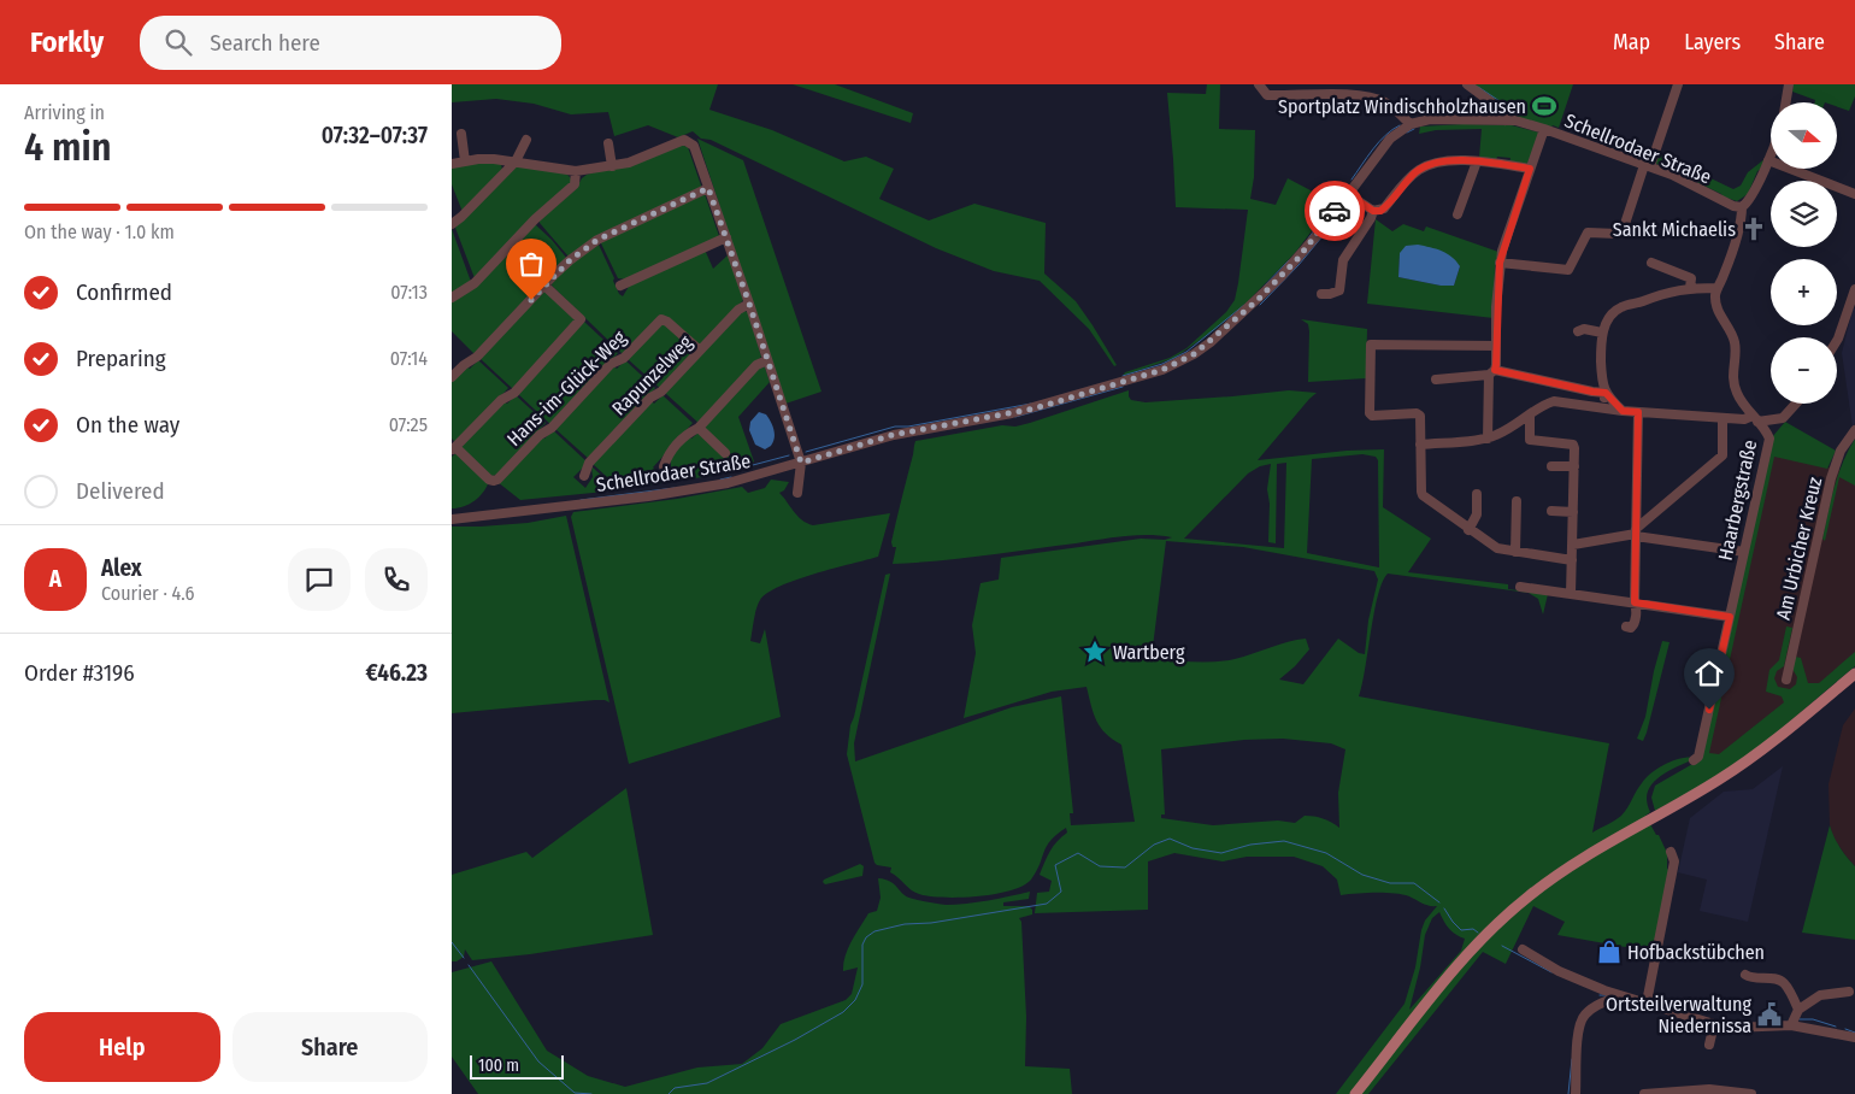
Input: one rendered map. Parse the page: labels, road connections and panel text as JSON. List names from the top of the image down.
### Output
{
  "streets": {
    "street": [
      "Schellrodaer Straße",
      "Rapunzelweg",
      "Hans-im-Glück-Weg",
      "Haarbergstraße",
      "Am Urbicher Kreuz"
    ]
  },
  "crossings": [
    ["Rapunzelweg", "Hans-im-Glück-Weg"]
  ],
  "places": {
    "sports": ["Sportplatz Windischholzhausen"],
    "church": ["Sankt Michaelis"],
    "place": ["Wartberg"],
    "shop": ["Hofbackstübchen"],
    "public building": ["Ortsteilverwaltung Niedernissa"]
  },
  "scale_bar": "100 m",
  "north": "right",
  "page": {
    "header": "Forkly",
    "search": "Search here",
    "nav": ["Map", "Layers", "Share"],
    "heading": ["4 min", "Arriving in", "07:32–07:37"],
    "panel": [
      "Alex",
      "Courier · 4.6",
      "Order #3196",
      "€46.23"
    ],
    "map_buttons": ["+", "−"],
    "bar": "On the way · 1.0 km",
    "list": [
      ["Confirmed", "07:13"],
      ["Preparing", "07:14"],
      ["On the way", "07:25"],
      "Delivered"
    ],
    "round": "A",
    "buttons": ["Help", "Share"],
    "scale": "100 m"
  }
}
